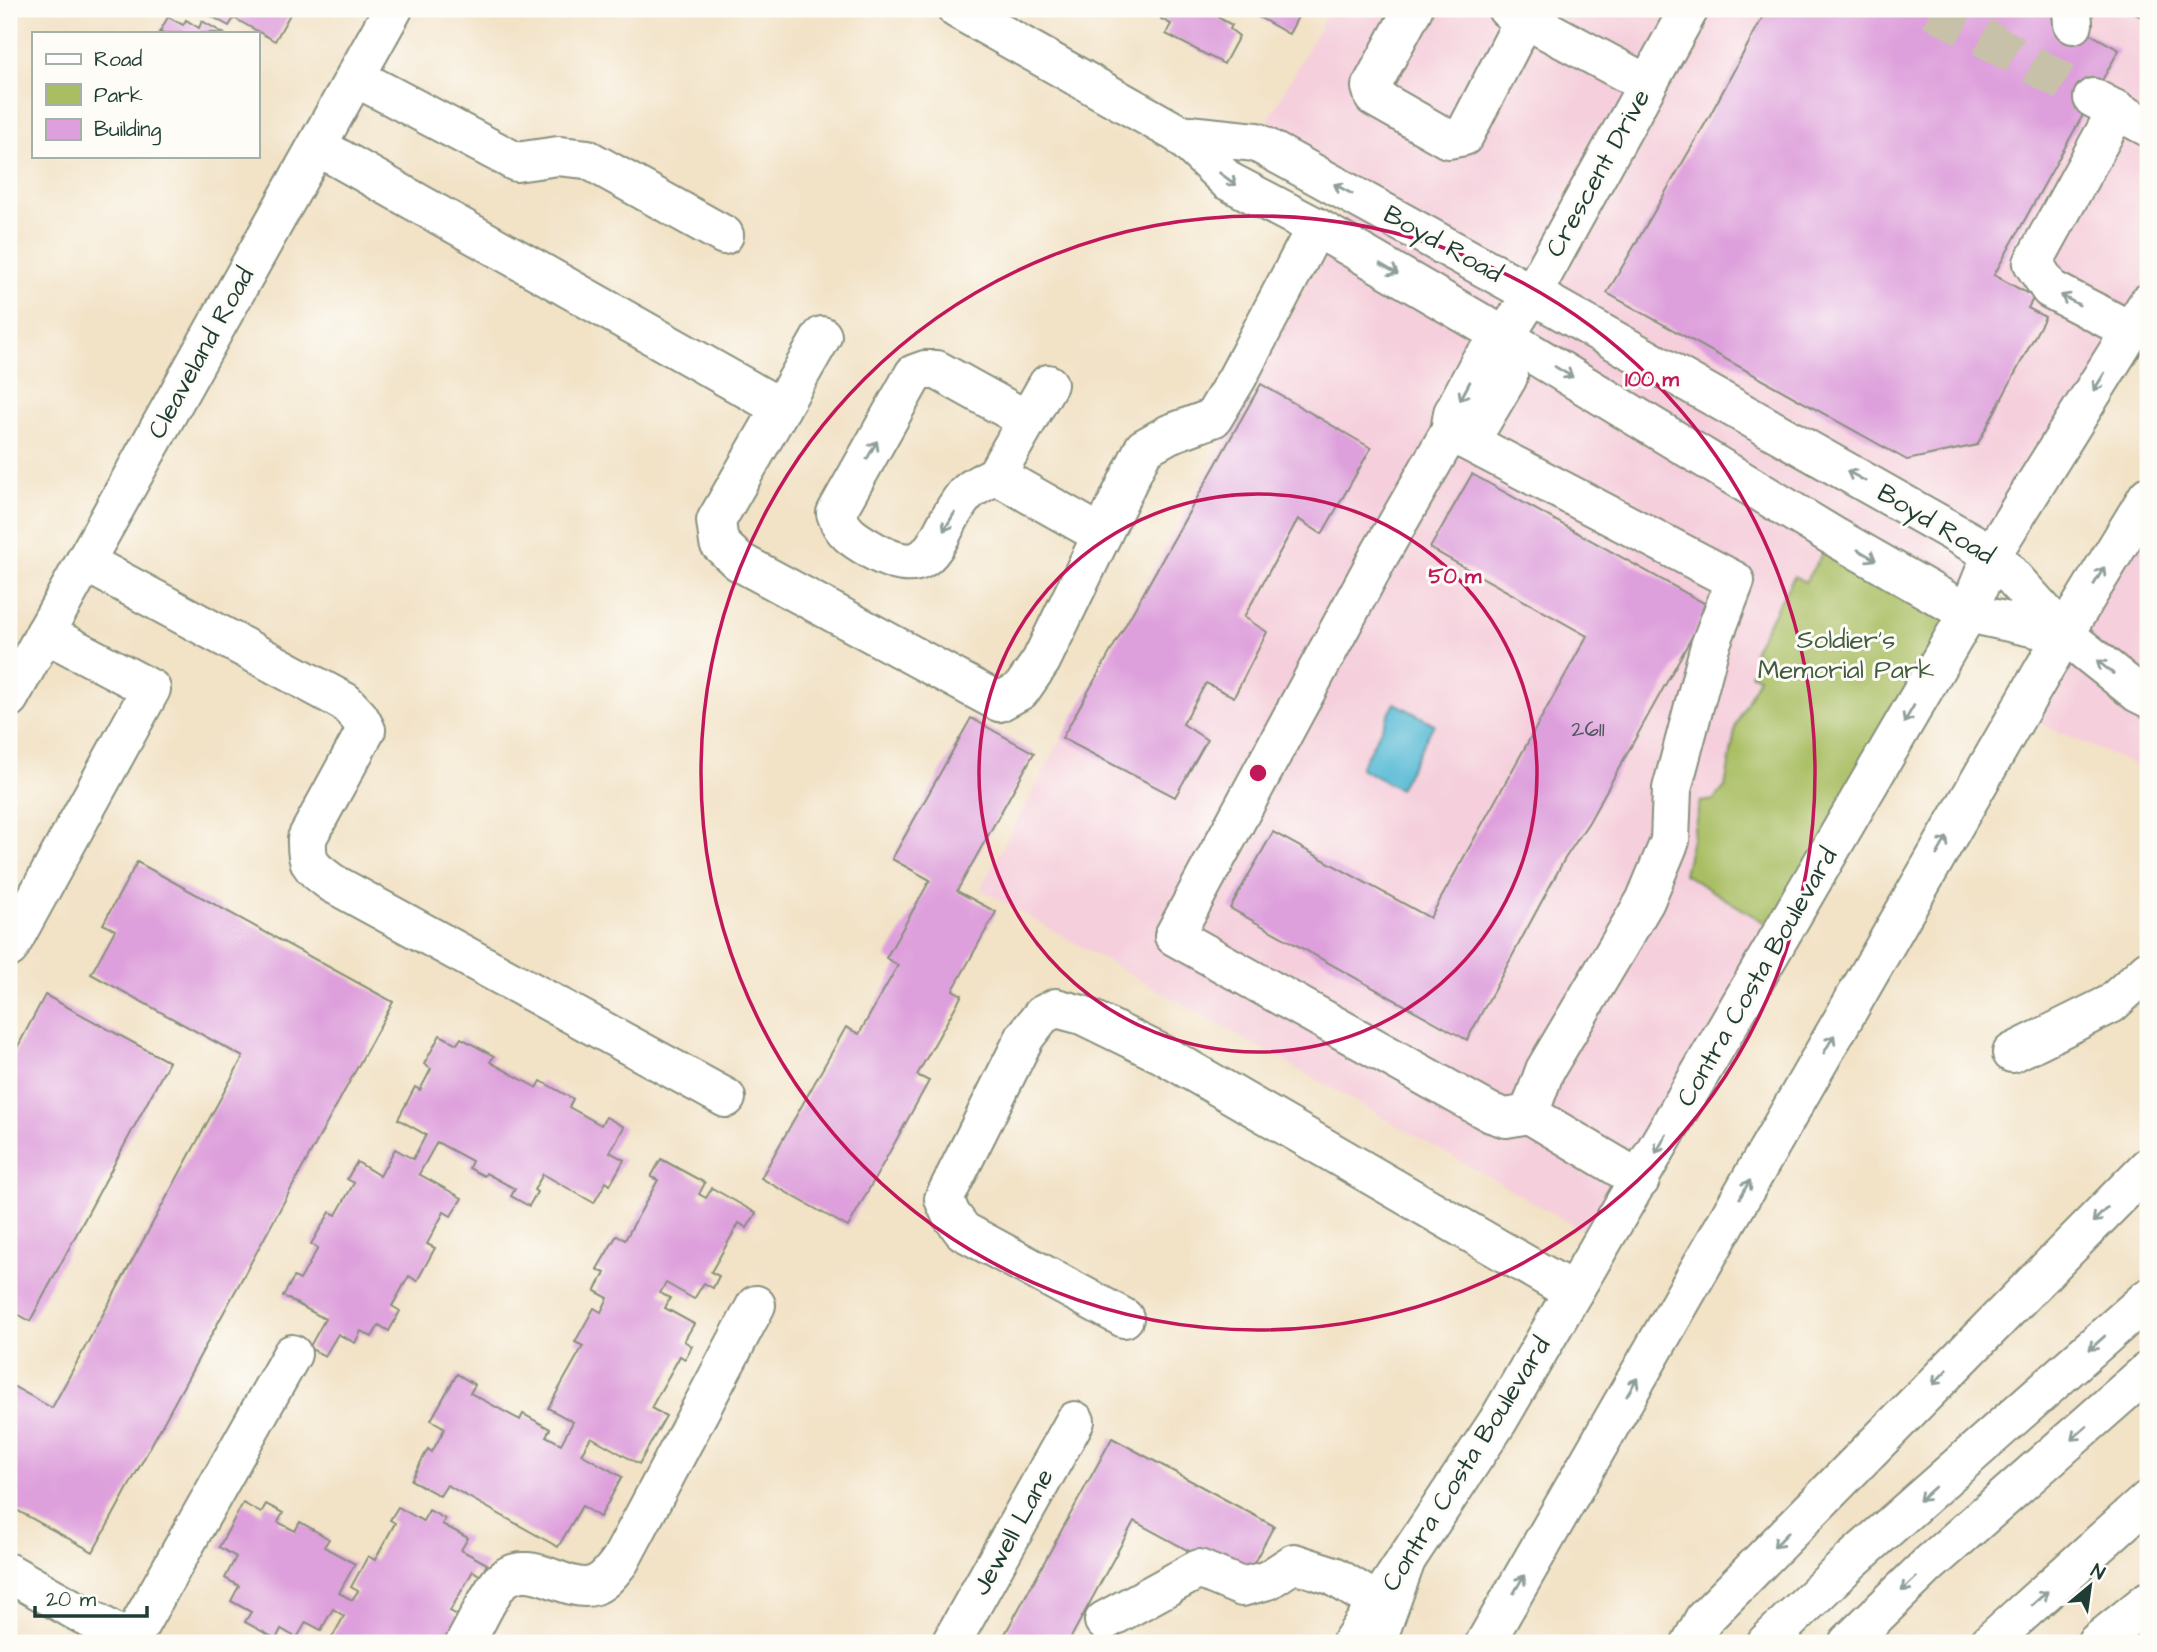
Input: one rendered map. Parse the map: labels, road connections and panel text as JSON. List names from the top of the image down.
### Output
{
  "streets": {
    "main road": [
      "Crescent Drive",
      "Boyd Road",
      "Cleaveland Road",
      "Contra Costa Boulevard",
      "Jewell Lane"
    ]
  },
  "crossings": [
    ["Crescent Drive", "Boyd Road"],
    ["Boyd Road", "Contra Costa Boulevard"]
  ],
  "parks": ["Soldier's Memorial Park"],
  "house_numbers": ["2611"],
  "legend": ["Road", "Park", "Building"],
  "scale_bar": "20 m",
  "north": "top right",
  "rings": ["100 m", "50 m"]
}
